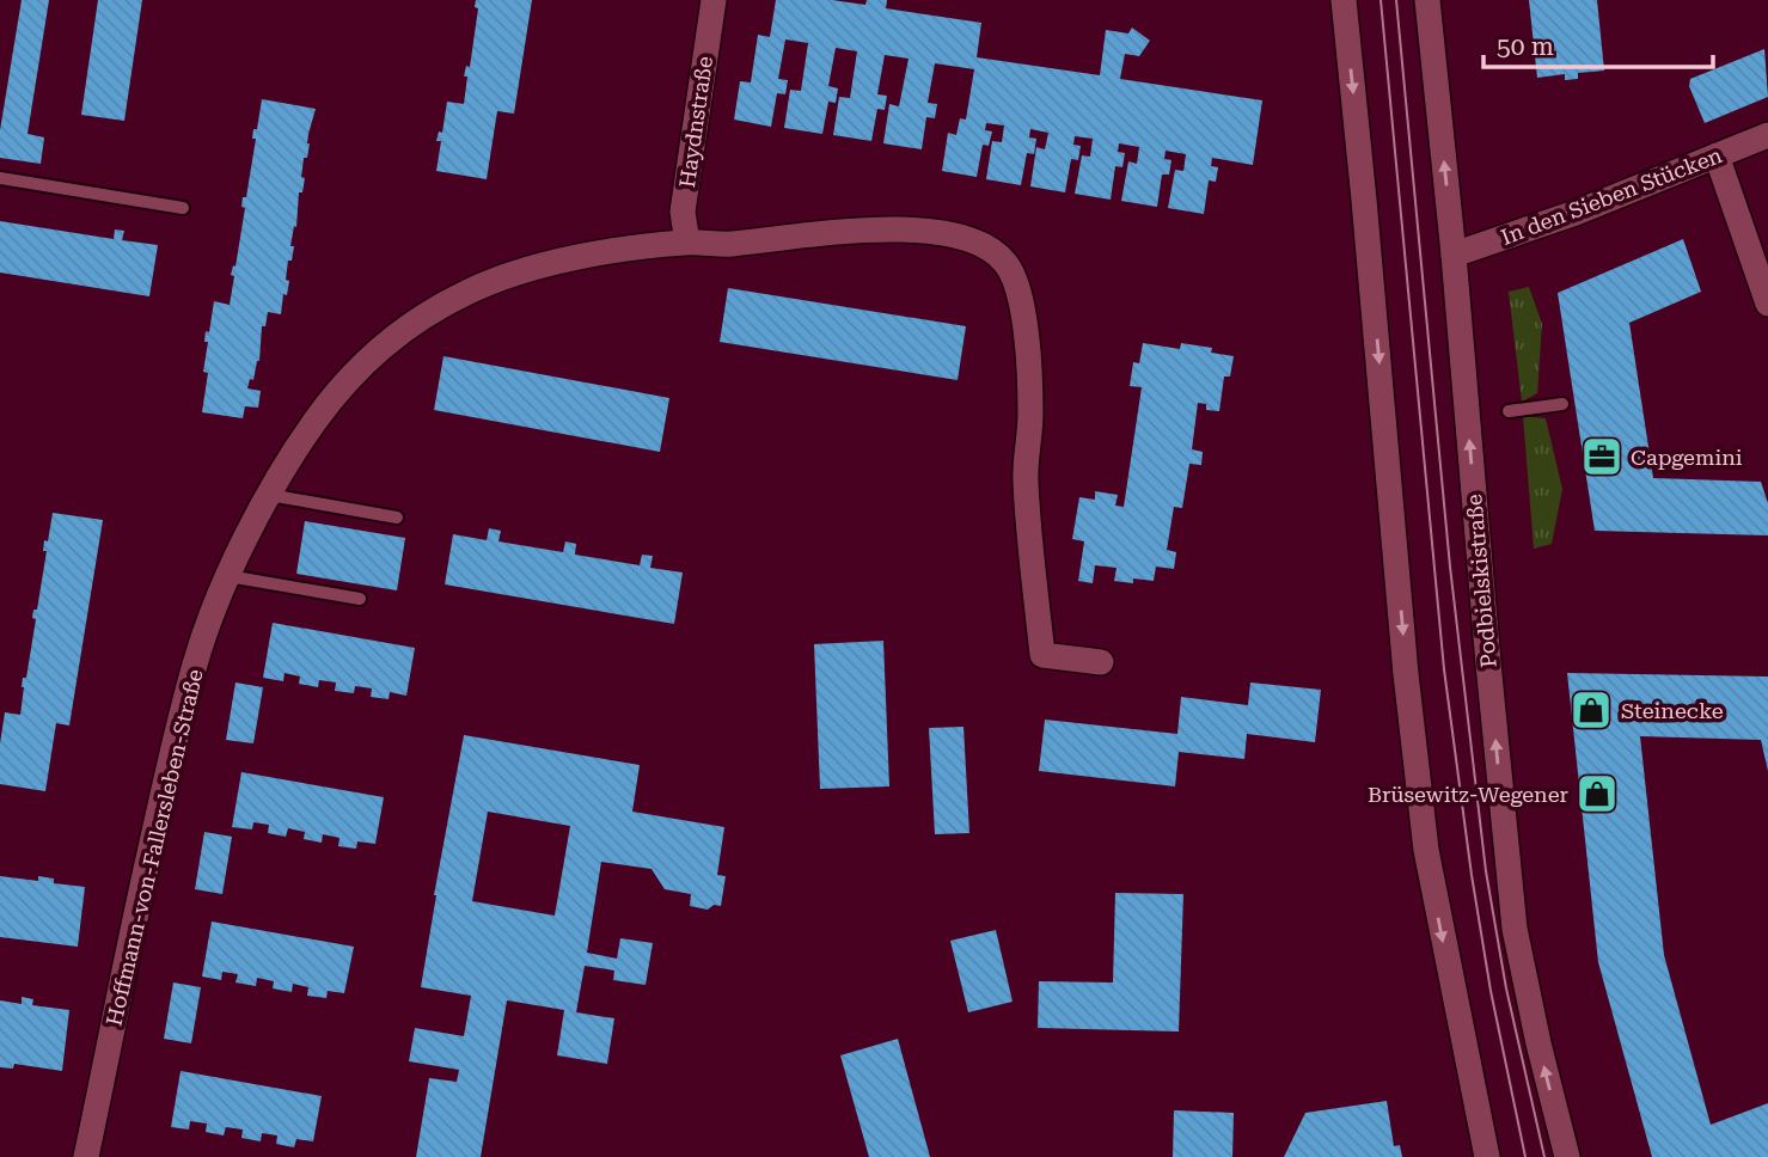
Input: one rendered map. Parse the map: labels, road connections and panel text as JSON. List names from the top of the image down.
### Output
{
  "streets": {
    "street": [
      "Haydnstraße",
      "In den Sieben Stücken",
      "Podbielskistraße",
      "Hoffmann-von-Fallersleben-Straße"
    ]
  },
  "crossings": [
    ["Haydnstraße", "Hoffmann-von-Fallersleben-Straße"],
    ["In den Sieben Stücken", "Podbielskistraße"]
  ],
  "places": {
    "office": ["Capgemini"],
    "shop": ["Steinecke", "Brüsewitz-Wegener"]
  },
  "scale_bar": "50 m"
}
